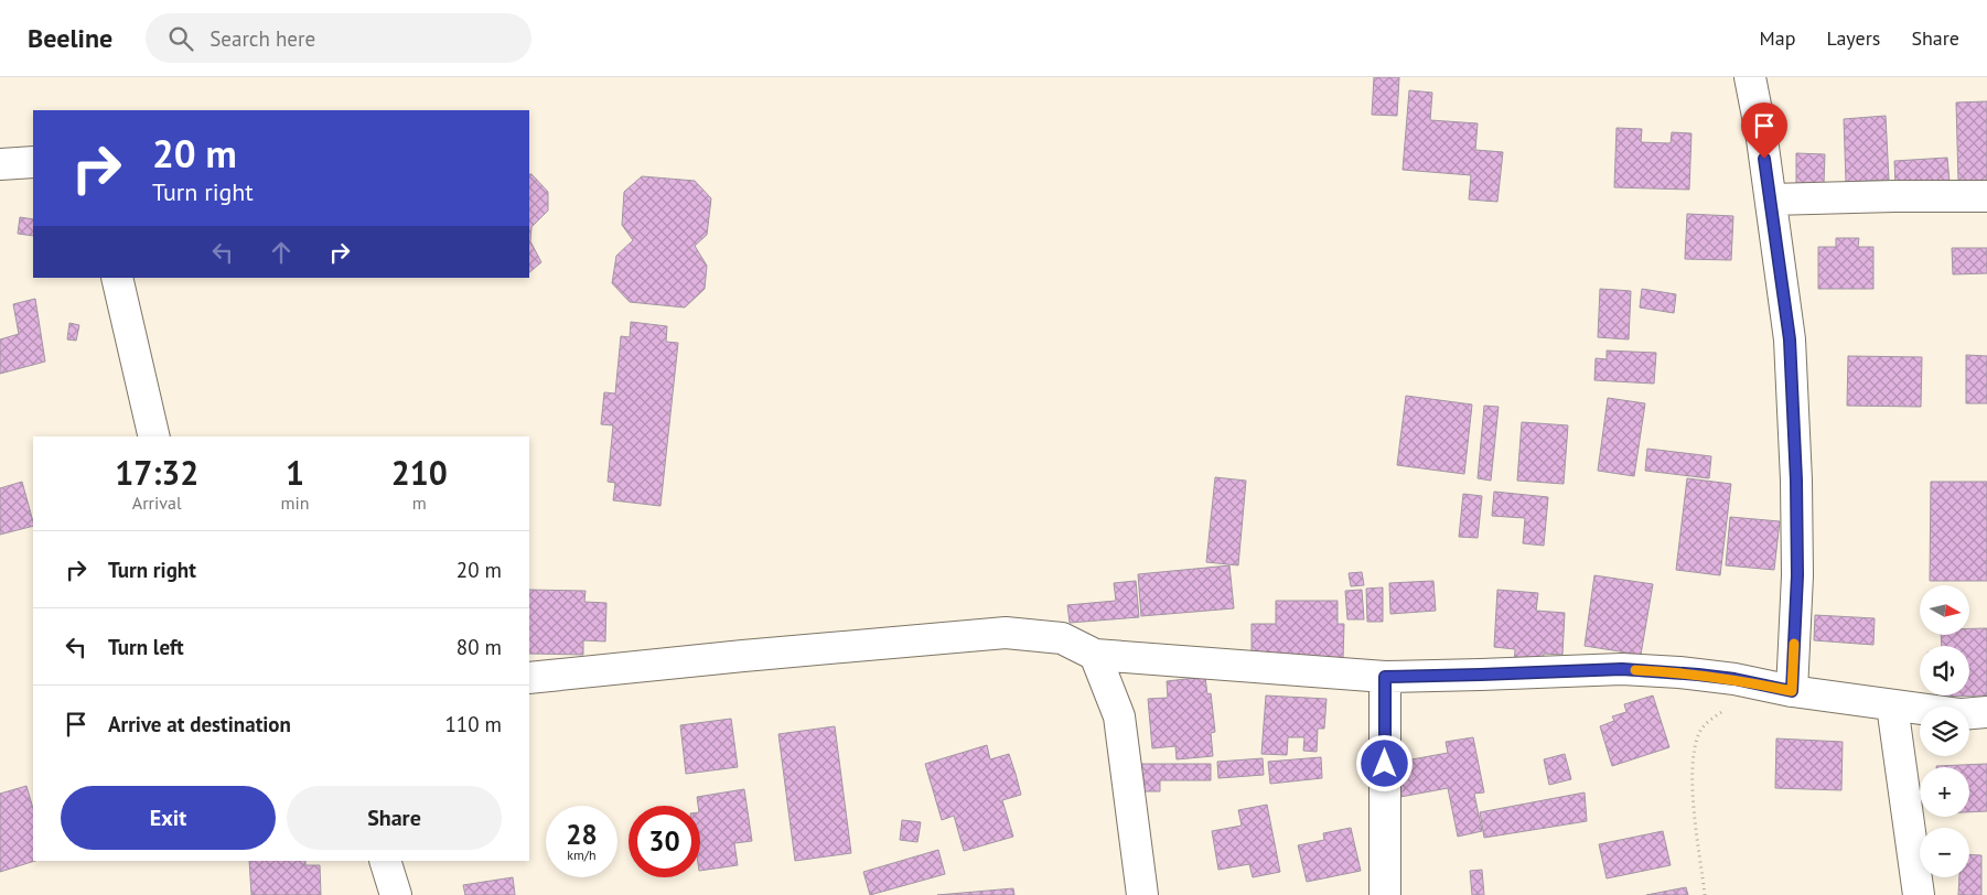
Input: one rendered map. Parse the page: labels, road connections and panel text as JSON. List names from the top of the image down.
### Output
{
  "north": "right",
  "page": {
    "header": "Beeline",
    "search": "Search here",
    "nav": ["Map", "Layers", "Share"],
    "turn": ["20 m", "Turn right"],
    "eta": [
      "17:32",
      "Arrival",
      "1",
      "min",
      "210",
      "m"
    ],
    "list": [
      {
        "name": "Turn right",
        "value": "20 m"
      },
      {
        "name": "Turn left",
        "value": "80 m"
      },
      {
        "name": "Arrive at destination",
        "value": "110 m"
      }
    ],
    "map_buttons": ["+", "−"],
    "buttons": ["Exit", "Share"],
    "speed": "28 km/h",
    "limit": "30"
  }
}
